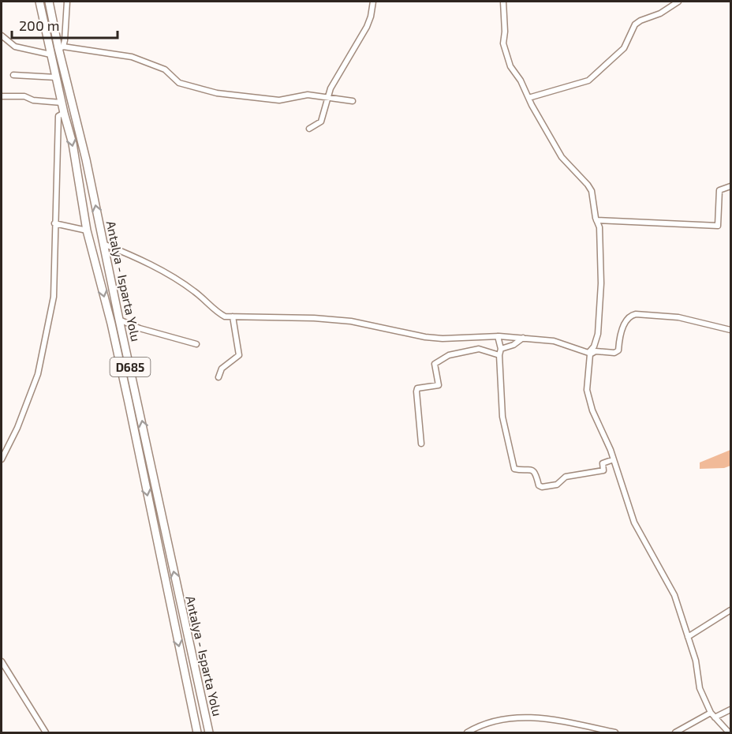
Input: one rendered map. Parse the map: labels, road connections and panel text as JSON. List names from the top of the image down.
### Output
{
  "streets": {
    "highway": ["Antalya - Isparta Yolu", "D685"]
  },
  "scale_bar": "200 m"
}
